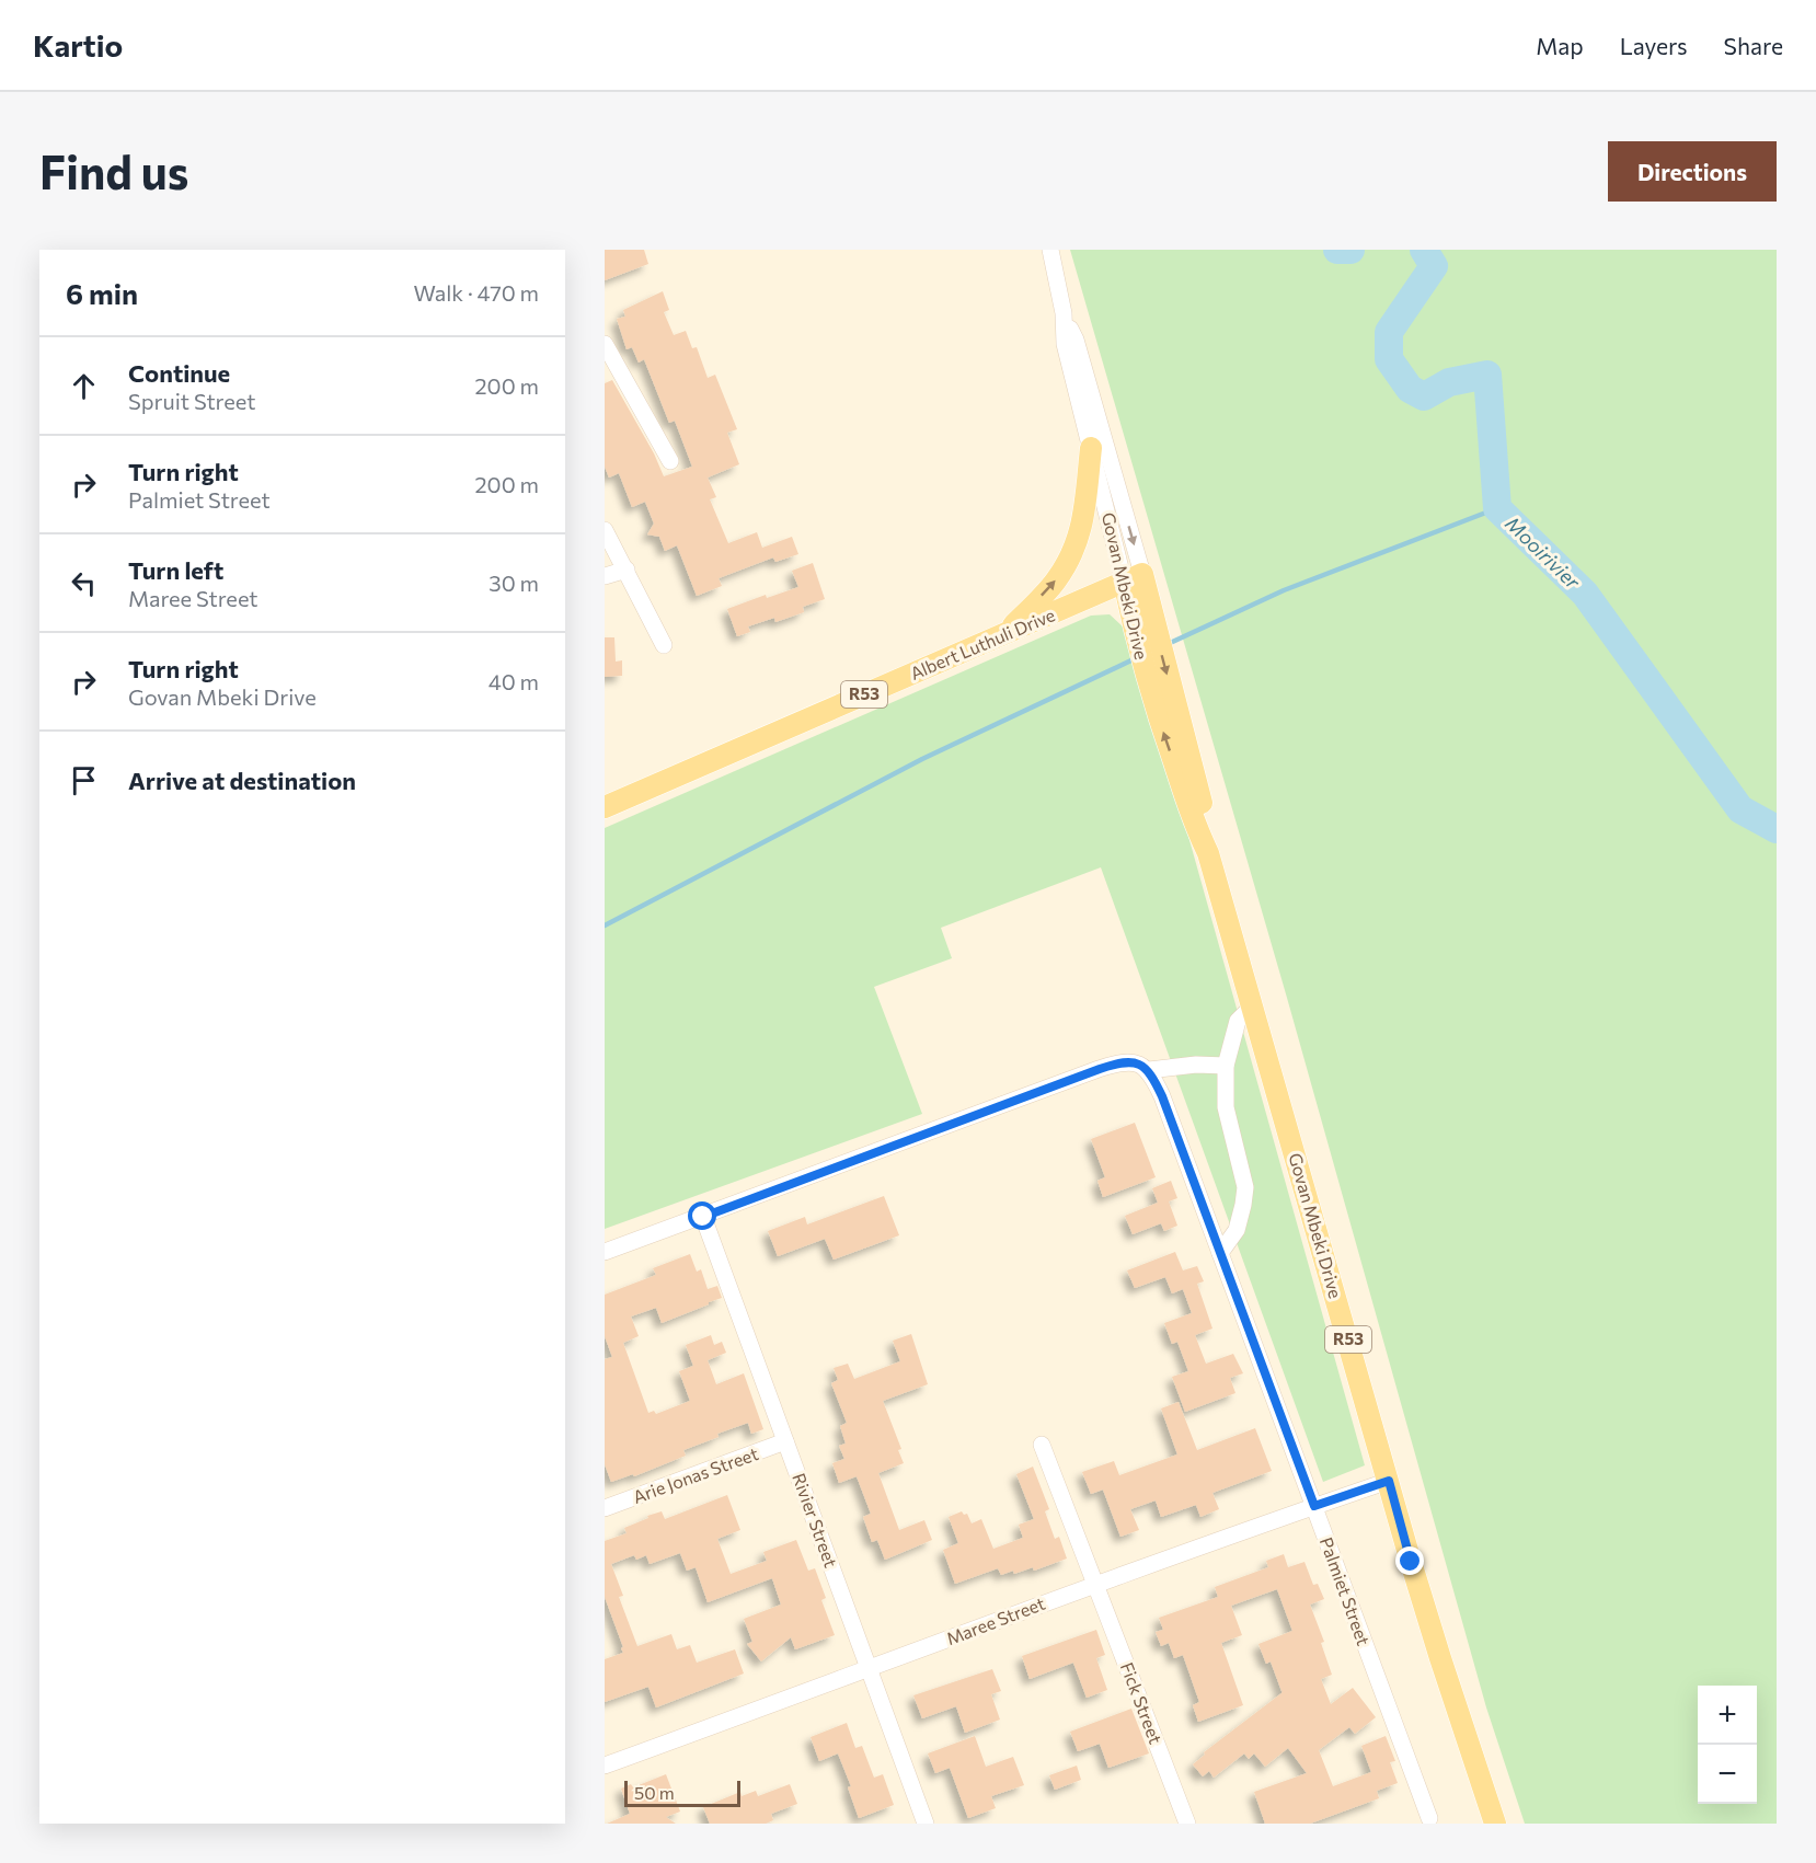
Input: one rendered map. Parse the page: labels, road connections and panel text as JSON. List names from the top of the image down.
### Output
{
  "streets": {
    "main road": ["Govan Mbeki Drive", "Albert Luthuli Drive", "R53"],
    "street": [
      "Arie Jonas Street",
      "Rivier Street",
      "Palmiet Street",
      "Maree Street",
      "Fick Street"
    ]
  },
  "crossings": [
    ["Govan Mbeki Drive", "Albert Luthuli Drive"],
    ["Govan Mbeki Drive", "Maree Street"],
    ["Arie Jonas Street", "Rivier Street"],
    ["Rivier Street", "Maree Street"],
    ["Palmiet Street", "Maree Street"],
    ["Maree Street", "Fick Street"]
  ],
  "water": ["Mooirivier"],
  "scale_bar": "50 m",
  "page": {
    "header": "Kartio",
    "nav": ["Map", "Layers", "Share"],
    "buttons": "Directions",
    "title": "Find us",
    "heading": ["6 min", "Walk · 470 m"],
    "list": [
      ["Continue", "Spruit Street", "200 m"],
      ["Turn right", "Palmiet Street", "200 m"],
      ["Turn left", "Maree Street", "30 m"],
      ["Turn right", "Govan Mbeki Drive", "40 m"],
      "Arrive at destination"
    ],
    "map_buttons": ["+", "−"],
    "scale": "50 m"
  }
}
